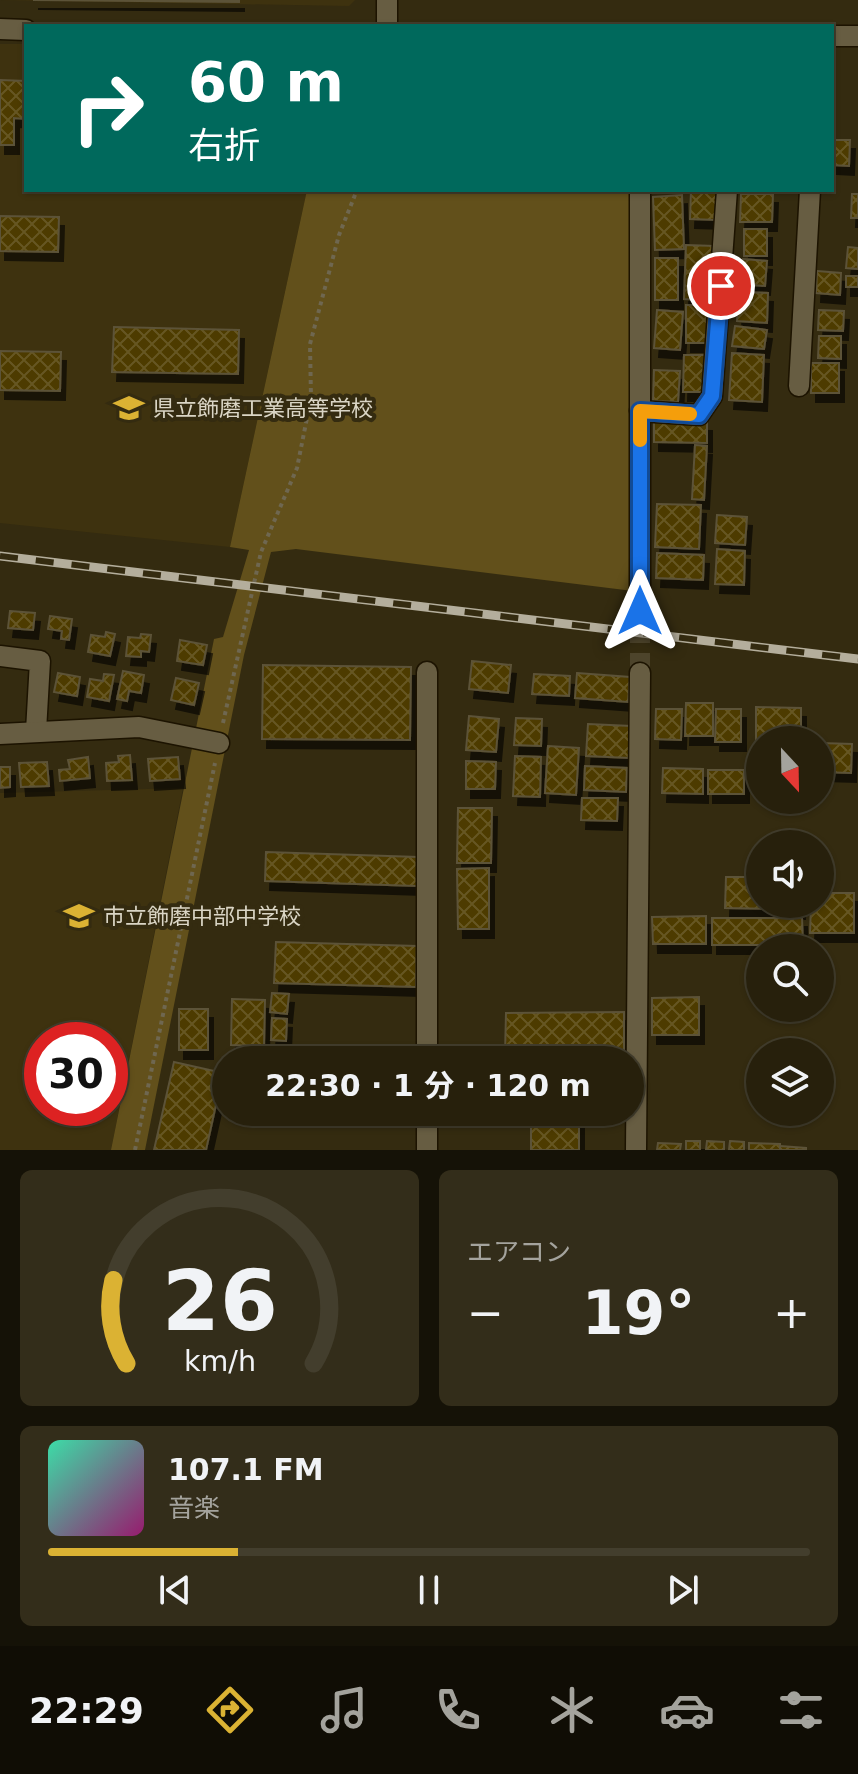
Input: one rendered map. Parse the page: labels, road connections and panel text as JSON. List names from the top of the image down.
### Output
{
  "places": {
    "school or university": ["県立飾磨工業高等学校", "市立飾磨中部中学校"]
  },
  "north": "bottom",
  "page": {
    "turn": ["60 m", "右折"],
    "limit": "30",
    "trip": "22:30 · 1 分 · 120 m",
    "tile": "エアコン",
    "heat": ["−", "19°", "+"],
    "song": ["107.1 FM", "音楽"],
    "tabs": "22:29",
    "gauge": ["26", "km/h"]
  }
}
